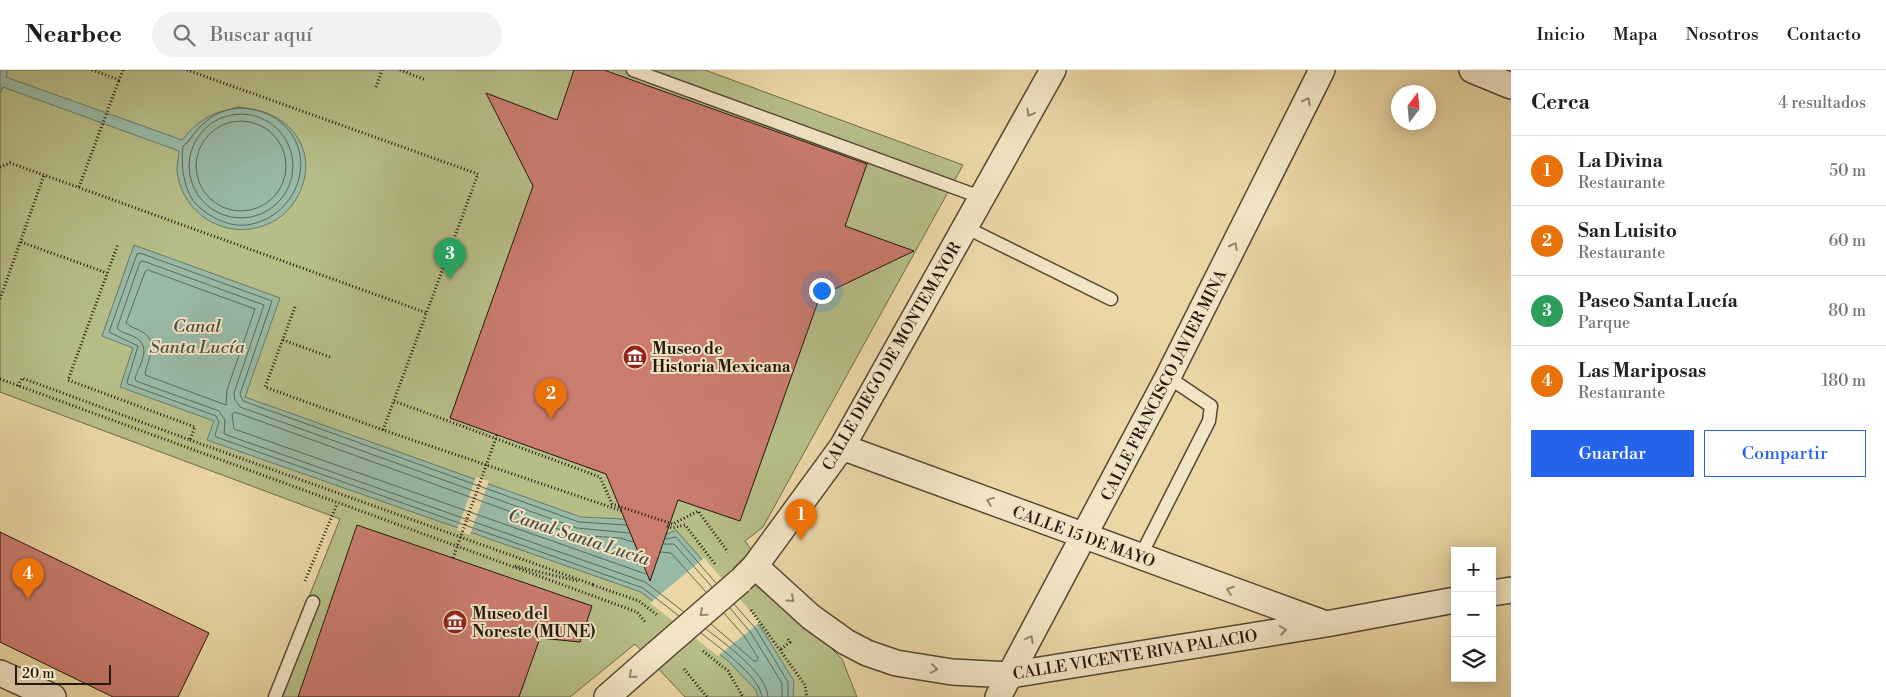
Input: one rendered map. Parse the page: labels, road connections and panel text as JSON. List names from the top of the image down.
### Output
{
  "streets": {
    "street": [
      "CALLE DIEGO DE MONTEMAYOR",
      "CALLE FRANCISCO JAVIER MINA",
      "CALLE 15 DE MAYO",
      "CALLE VICENTE RIVA PALACIO"
    ]
  },
  "crossings": [
    ["CALLE DIEGO DE MONTEMAYOR", "CALLE 15 DE MAYO"],
    ["CALLE DIEGO DE MONTEMAYOR", "CALLE VICENTE RIVA PALACIO"],
    ["CALLE FRANCISCO JAVIER MINA", "CALLE 15 DE MAYO"],
    ["CALLE FRANCISCO JAVIER MINA", "CALLE VICENTE RIVA PALACIO"],
    ["CALLE 15 DE MAYO", "CALLE VICENTE RIVA PALACIO"]
  ],
  "one_way": [
    "CALLE DIEGO DE MONTEMAYOR",
    "CALLE FRANCISCO JAVIER MINA",
    "CALLE 15 DE MAYO",
    "CALLE VICENTE RIVA PALACIO"
  ],
  "water": ["Canal Santa Lucía"],
  "places": {
    "museum": ["Museo de Historia Mexicana", "Museo del Noreste (MUNE)"]
  },
  "scale_bar": "20 m",
  "north": "top",
  "page": {
    "header": "Nearbee",
    "search": "Buscar aquí",
    "nav": [
      "Inicio",
      "Mapa",
      "Nosotros",
      "Contacto"
    ],
    "heading": ["Cerca", "4 resultados"],
    "list": [
      {
        "mark": "1",
        "name": "La Divina",
        "note": "Restaurante",
        "value": "50 m"
      },
      {
        "mark": "2",
        "name": "San Luisito",
        "note": "Restaurante",
        "value": "60 m"
      },
      {
        "mark": "3",
        "name": "Paseo Santa Lucía",
        "note": "Parque",
        "value": "80 m"
      },
      {
        "mark": "4",
        "name": "Las Mariposas",
        "note": "Restaurante",
        "value": "180 m"
      }
    ],
    "pins": [
      "3",
      "2",
      "1",
      "4"
    ],
    "buttons": ["Guardar", "Compartir"],
    "map_buttons": ["+", "−"],
    "scale": "20 m"
  }
}
